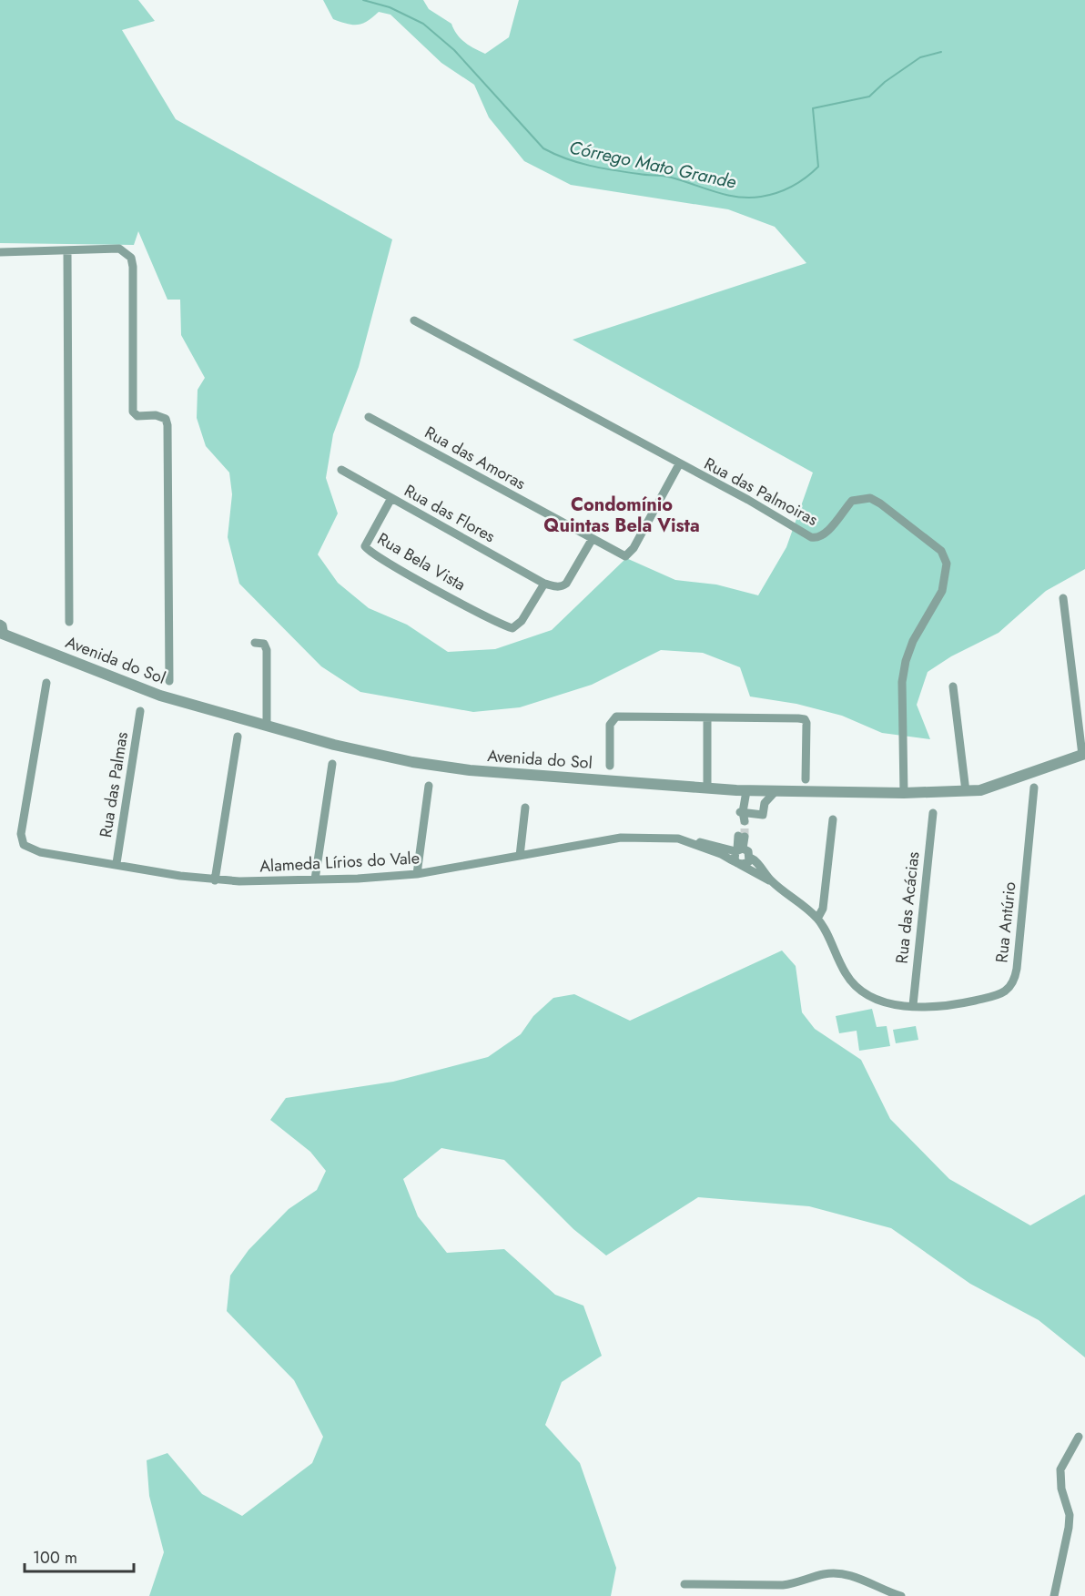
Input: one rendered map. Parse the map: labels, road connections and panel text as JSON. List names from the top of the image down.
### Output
{
  "streets": {
    "street": [
      "Rua das Amoras",
      "Rua das Palmoiras",
      "Rua das Flores",
      "Rua Bela Vista",
      "Avenida do Sol",
      "Rua das Palmas",
      "Alameda Lírios do Vale",
      "Rua das Acácias",
      "Rua Antúrio"
    ]
  },
  "crossings": [
    ["Rua das Amoras", "Rua das Palmoiras"],
    ["Rua das Palmoiras", "Avenida do Sol"],
    ["Rua das Flores", "Rua Bela Vista"],
    ["Rua das Palmas", "Alameda Lírios do Vale"],
    ["Alameda Lírios do Vale", "Rua Antúrio"],
    ["Rua das Acácias", "Rua Antúrio"]
  ],
  "districts": ["Condomínio Quintas Bela Vista"],
  "water": ["Córrego Mato Grande"],
  "scale_bar": "100 m"
}
